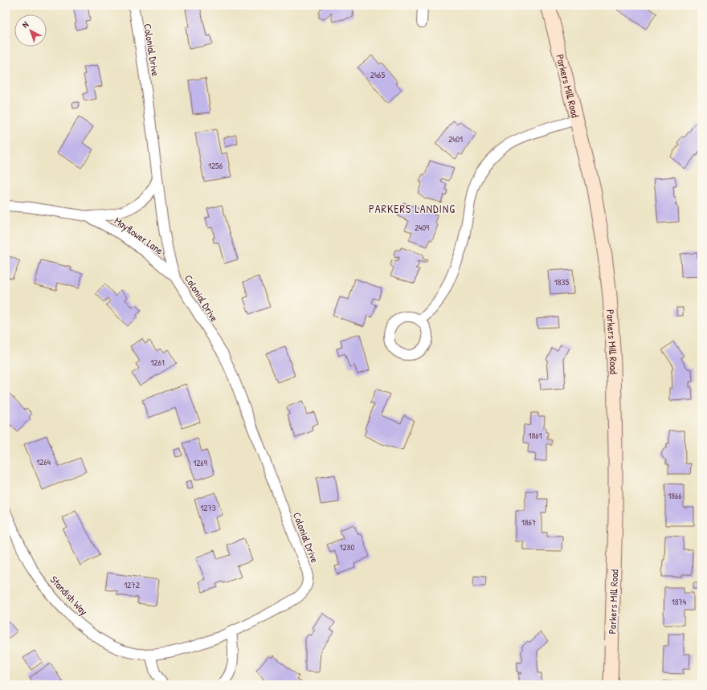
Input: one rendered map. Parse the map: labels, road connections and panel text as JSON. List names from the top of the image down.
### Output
{
  "streets": {
    "main road": ["Parkers Mill Road"],
    "street": ["Colonial Drive", "Mayflower Lane", "Standish Way"]
  },
  "crossings": [
    ["Colonial Drive", "Mayflower Lane"],
    ["Colonial Drive", "Standish Way"]
  ],
  "districts": ["PARKERS LANDING"],
  "house_numbers": [
    "2465",
    "2401",
    "1256",
    "2409",
    "1835",
    "1261",
    "1861",
    "1264",
    "1269",
    "1866",
    "1273",
    "1867",
    "1280",
    "1272",
    "1874"
  ],
  "north": "top left"
}
